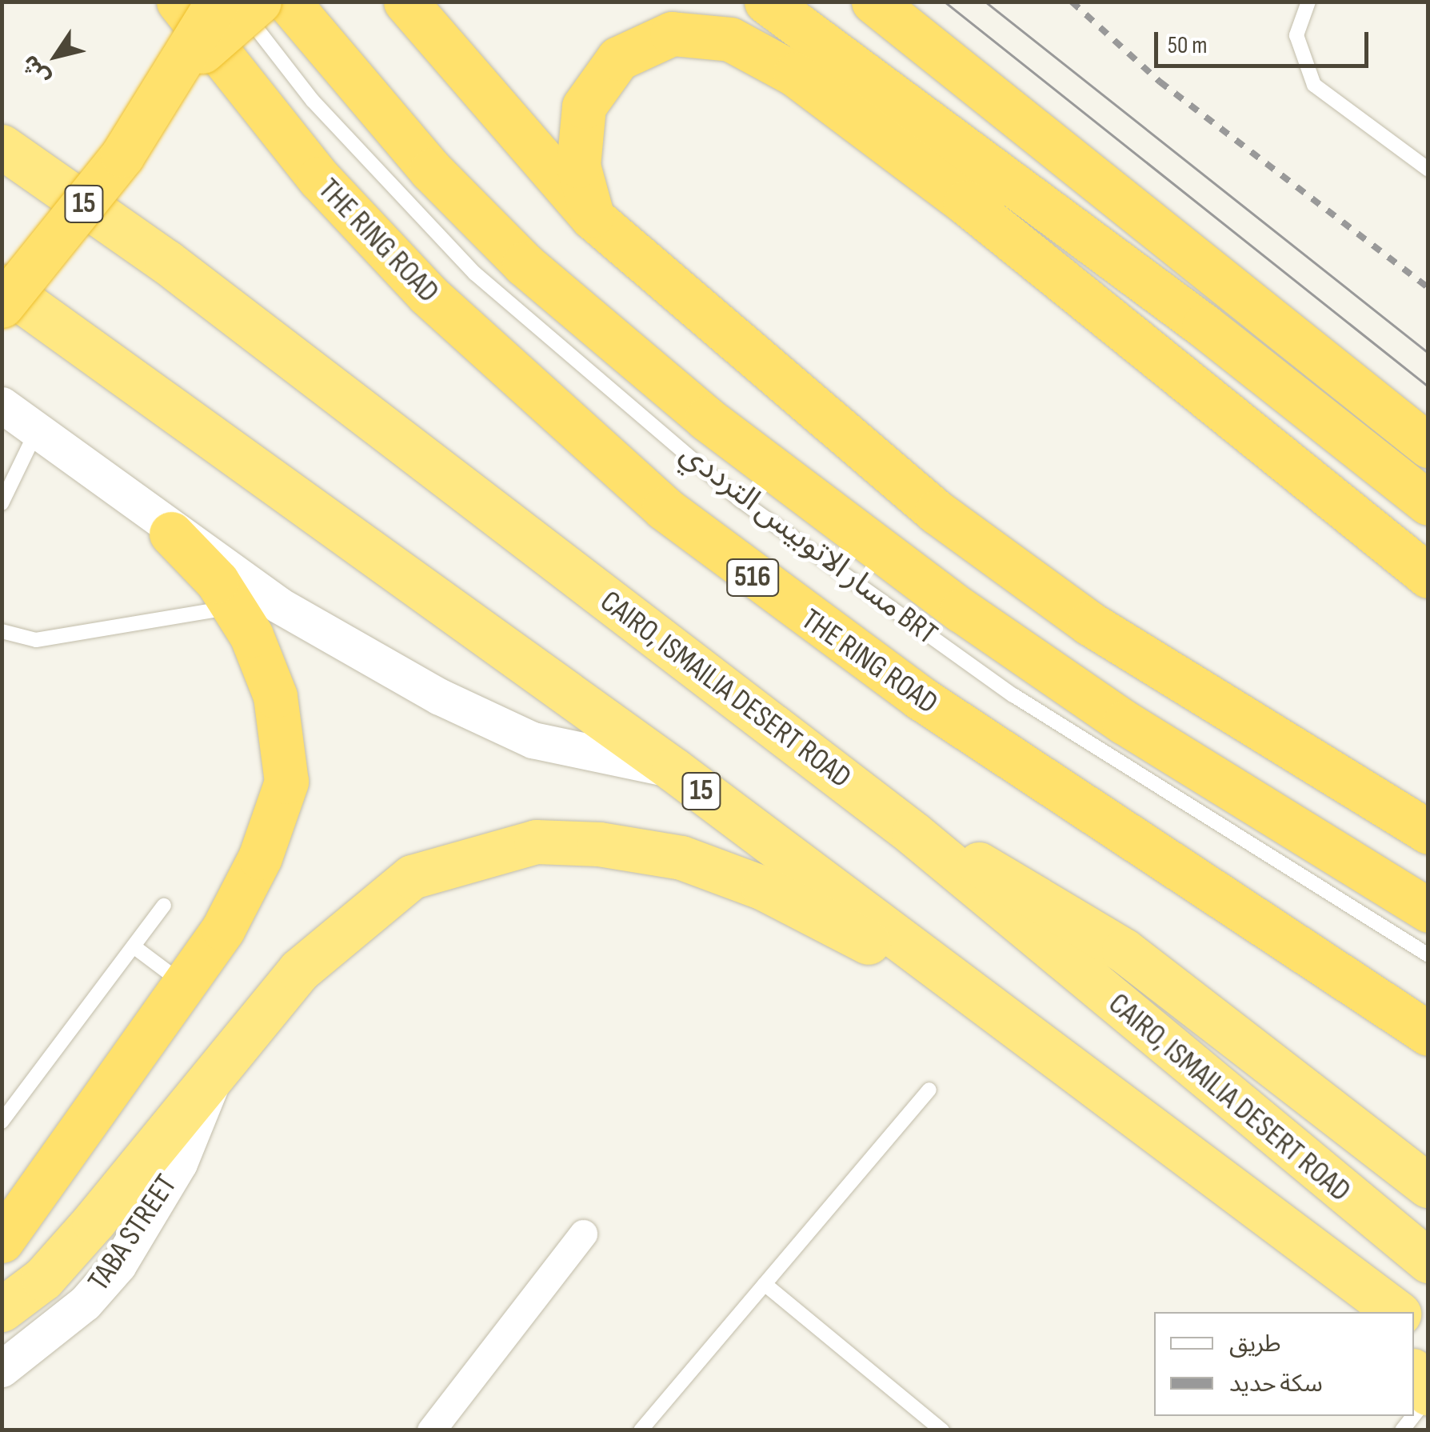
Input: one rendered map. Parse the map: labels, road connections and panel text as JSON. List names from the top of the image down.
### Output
{
  "streets": {
    "highway": [
      "15",
      "THE RING ROAD",
      "516",
      "CAIRO, ISMAILIA DESERT ROAD"
    ],
    "street": ["TABA STREET"],
    "lane": ["مسار الاتوبيس الترددي BRT"]
  },
  "legend": ["طريق", "سكة حديد"],
  "scale_bar": "50 m",
  "north": "bottom left"
}
